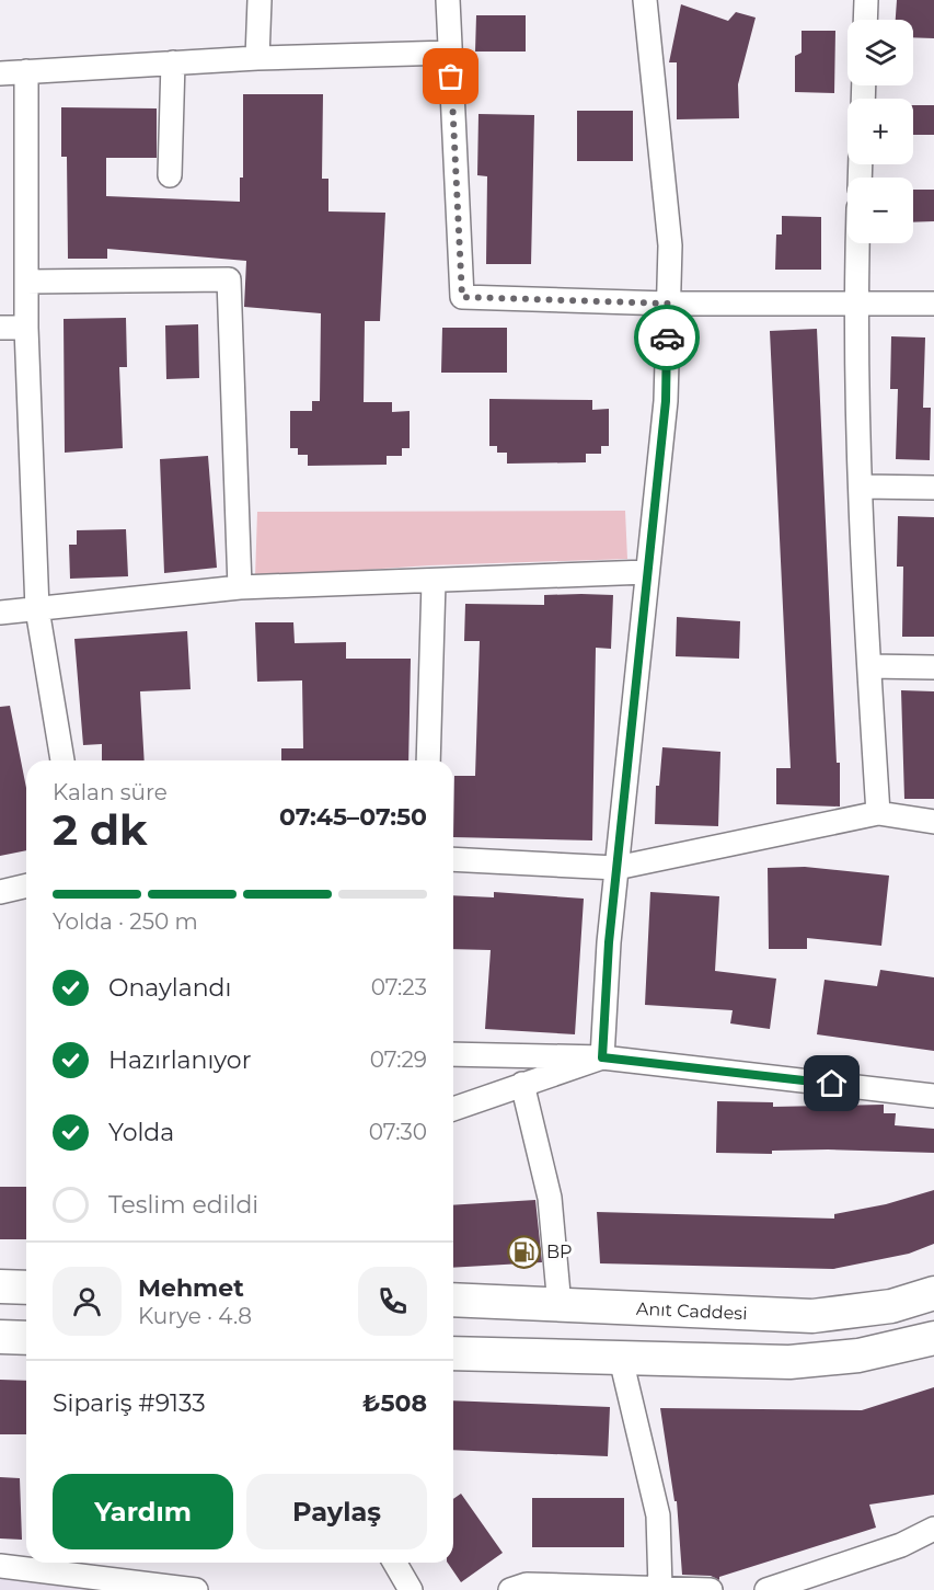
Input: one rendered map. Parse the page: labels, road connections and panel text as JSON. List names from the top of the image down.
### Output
{
  "streets": {
    "main road": ["Anıt Caddesi"]
  },
  "places": {
    "fuel station": ["BP"]
  },
  "page": {
    "map_buttons": ["+", "−"],
    "heading": ["2 dk", "Kalan süre", "07:45–07:50"],
    "panel": [
      "Mehmet",
      "Kurye · 4.8",
      "Sipariş #9133",
      "₺508"
    ],
    "bar": "Yolda · 250 m",
    "list": [
      ["Onaylandı", "07:23"],
      ["Hazırlanıyor", "07:29"],
      ["Yolda", "07:30"],
      "Teslim edildi"
    ],
    "buttons": ["Yardım", "Paylaş"]
  }
}
